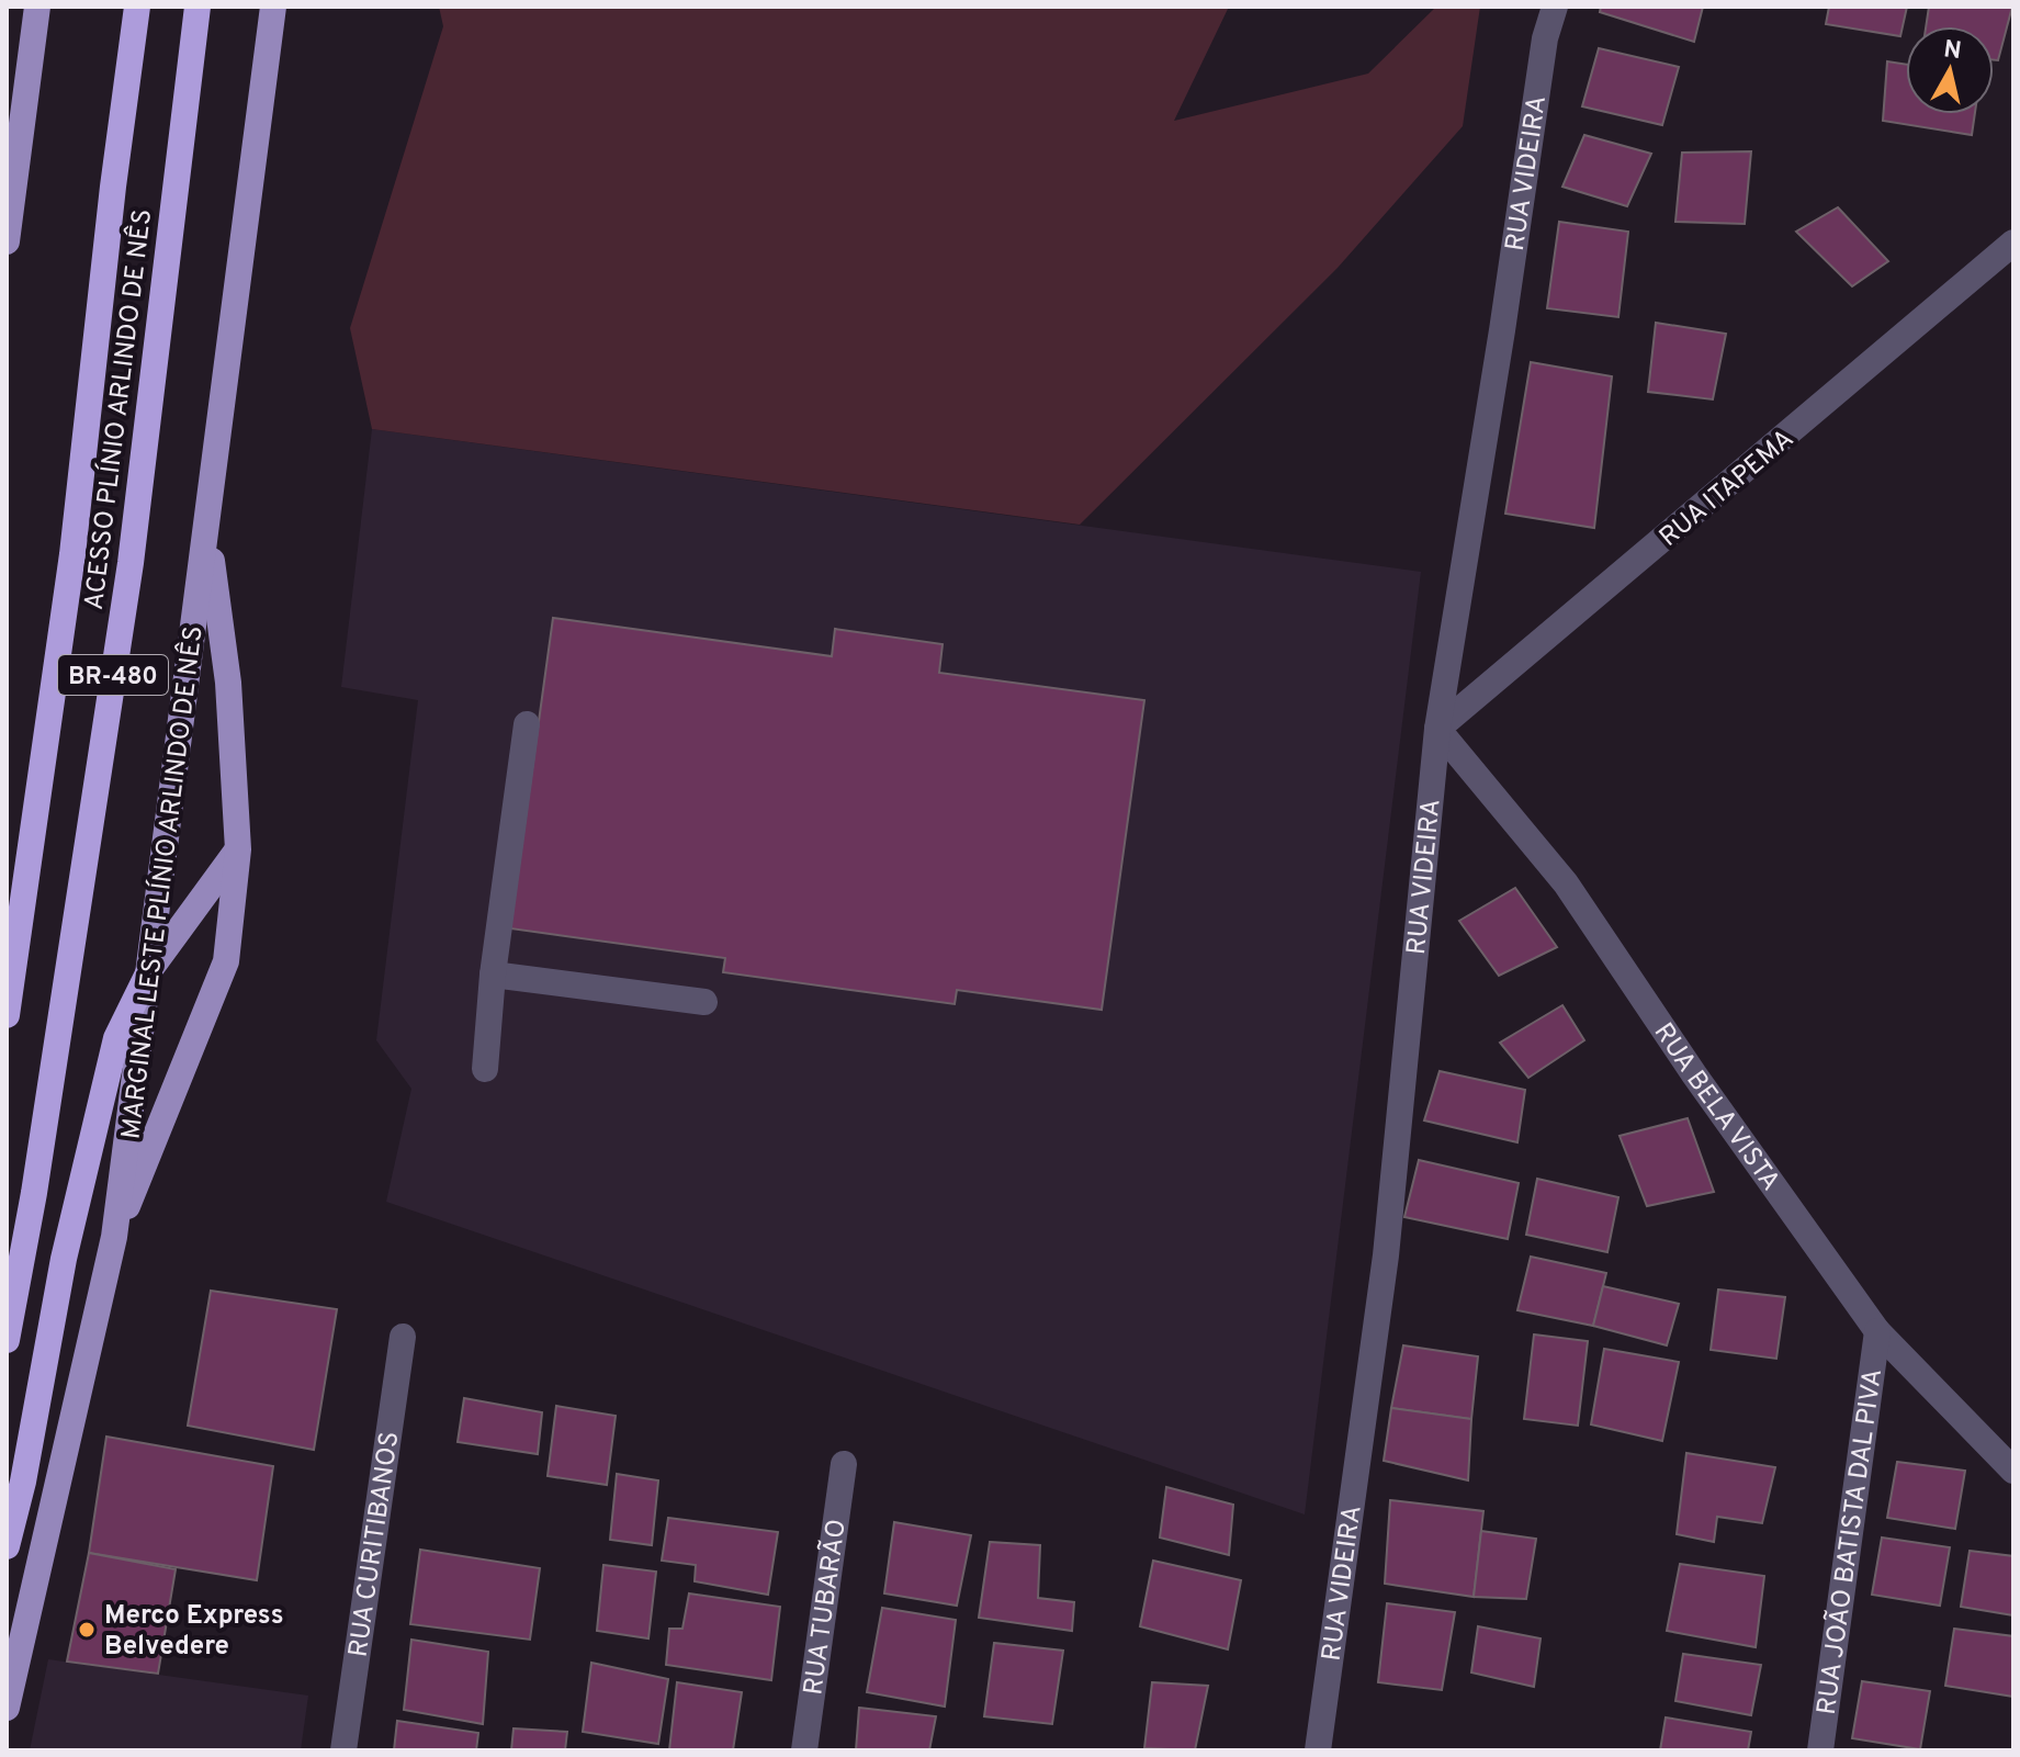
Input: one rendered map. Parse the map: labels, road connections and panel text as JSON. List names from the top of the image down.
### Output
{
  "streets": {
    "highway": ["ACESSO PLÍNIO ARLINDO DE NÊS", "BR-480"],
    "main road": ["MARGINAL LESTE PLÍNIO ARLINDO DE NÊS"],
    "street": [
      "RUA VIDEIRA",
      "RUA ITAPEMA",
      "RUA BELA VISTA",
      "RUA JOÃO BATISTA DAL PIVA",
      "RUA CURITIBANOS",
      "RUA TUBARÃO"
    ]
  },
  "crossings": [
    ["RUA VIDEIRA", "RUA ITAPEMA"],
    ["RUA VIDEIRA", "RUA BELA VISTA"],
    ["RUA ITAPEMA", "RUA BELA VISTA"],
    ["RUA BELA VISTA", "RUA JOÃO BATISTA DAL PIVA"]
  ],
  "places": ["Merco Express Belvedere"],
  "north": "top"
}
